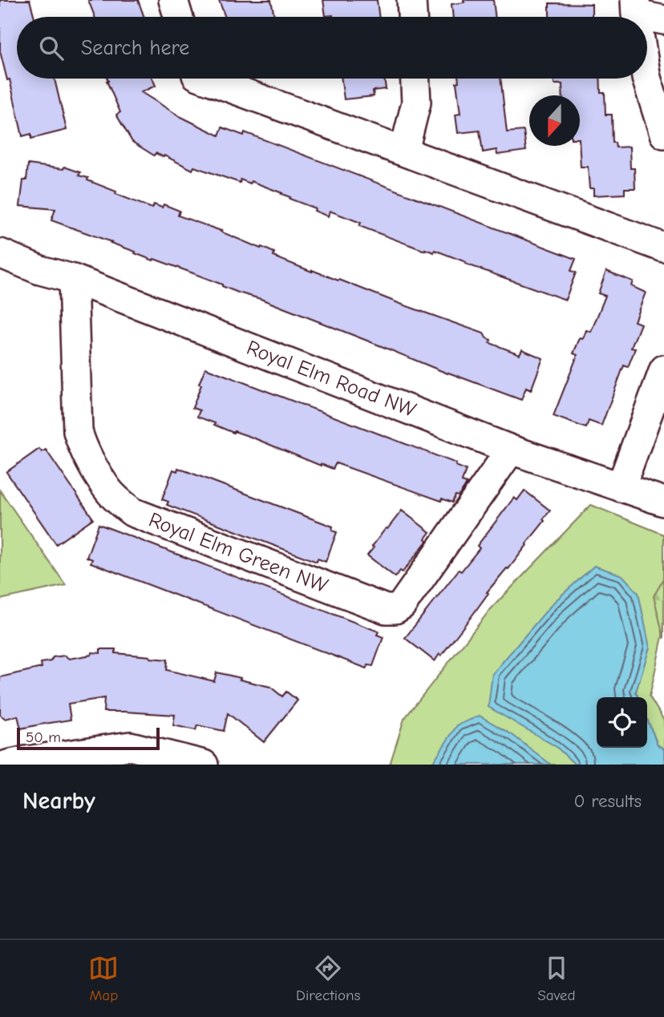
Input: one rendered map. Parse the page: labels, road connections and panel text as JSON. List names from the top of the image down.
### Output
{
  "streets": {
    "street": ["Royal Elm Road NW", "Royal Elm Green NW"]
  },
  "crossings": [
    ["Royal Elm Road NW", "Royal Elm Green NW"]
  ],
  "scale_bar": "50 m",
  "north": "bottom",
  "page": {
    "search": "Search here",
    "scale": "50 m",
    "heading": ["Nearby", "0 results"],
    "nav": ["Map", "Directions", "Saved"]
  }
}
